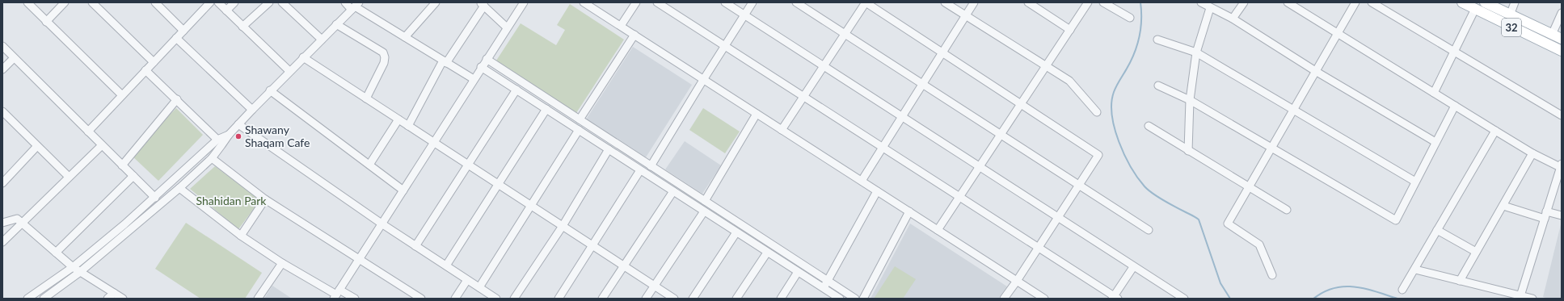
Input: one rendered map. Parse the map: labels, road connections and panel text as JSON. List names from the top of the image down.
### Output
{
  "streets": {
    "main road": ["32"]
  },
  "parks": ["Shahidan Park"],
  "places": ["Shawany Shaqam Cafe"]
}
